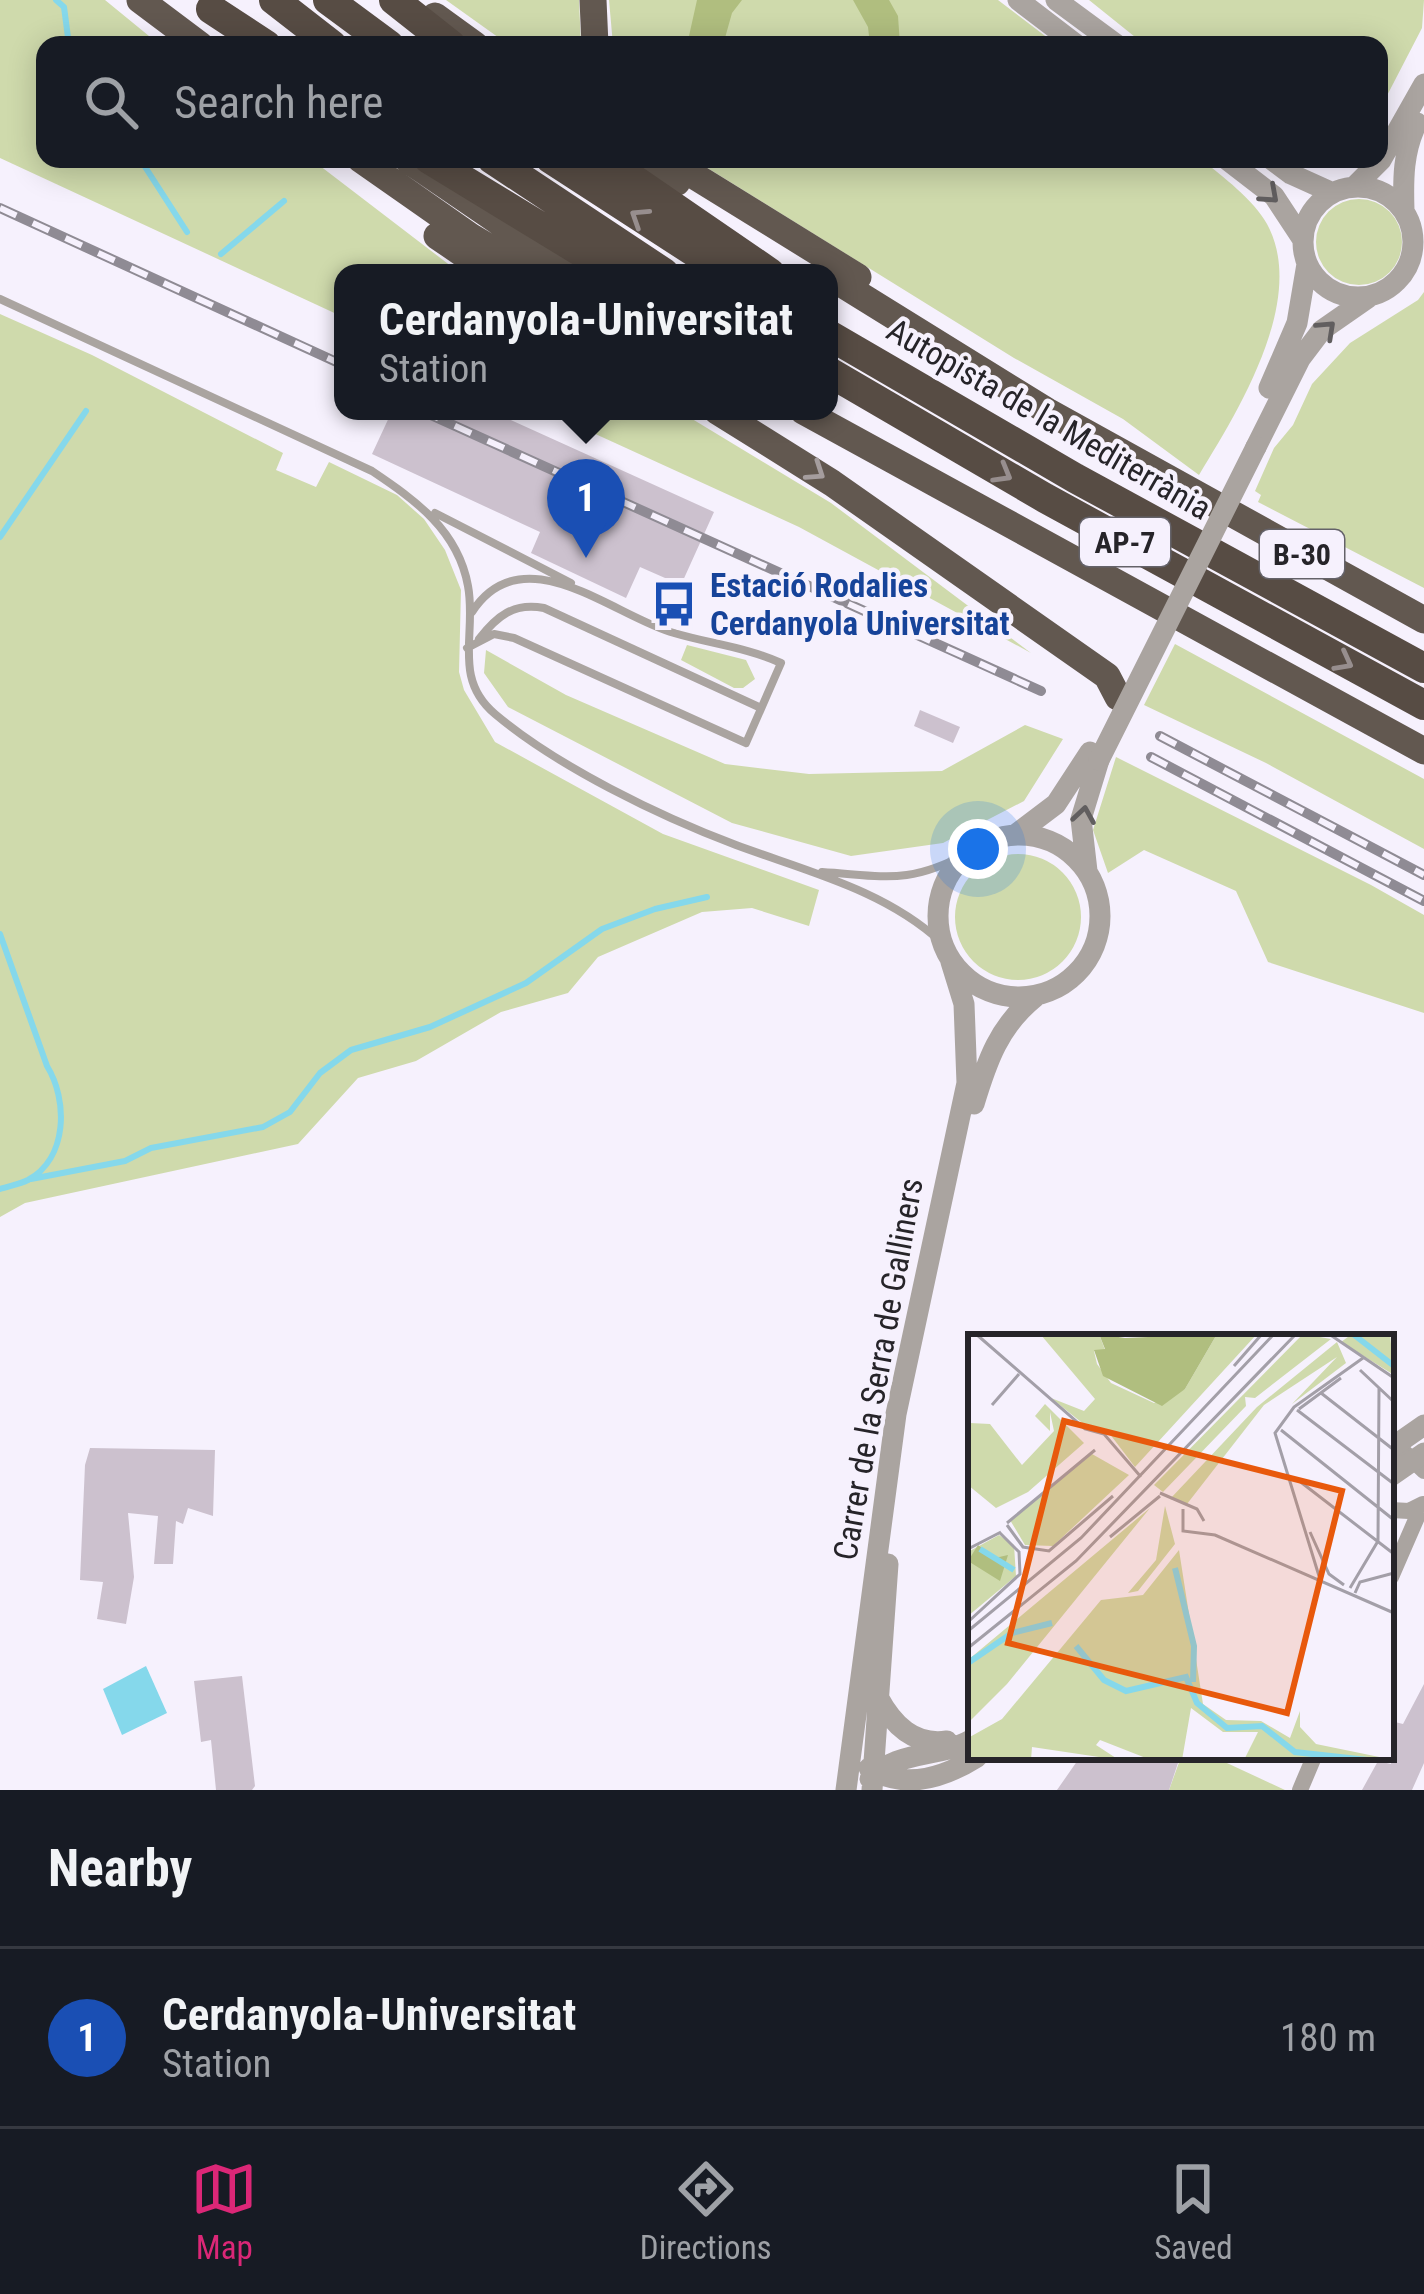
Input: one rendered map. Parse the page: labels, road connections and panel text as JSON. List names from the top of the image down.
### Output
{
  "streets": {
    "highway": ["Autopista de la Mediterrània", "AP-7", "B-30"],
    "street": ["Carrer de la Serra de Galliners"]
  },
  "places": {
    "bus stop": ["Estació Rodalies Cerdanyola Universitat"]
  },
  "page": {
    "search": "Search here",
    "popup": ["Cerdanyola-Universitat", "Station"],
    "pins": "1",
    "heading": "Nearby",
    "list": [
      {
        "mark": "1",
        "name": "Cerdanyola-Universitat",
        "note": "Station",
        "value": "180 m"
      }
    ],
    "nav": ["Map", "Directions", "Saved"]
  }
}
